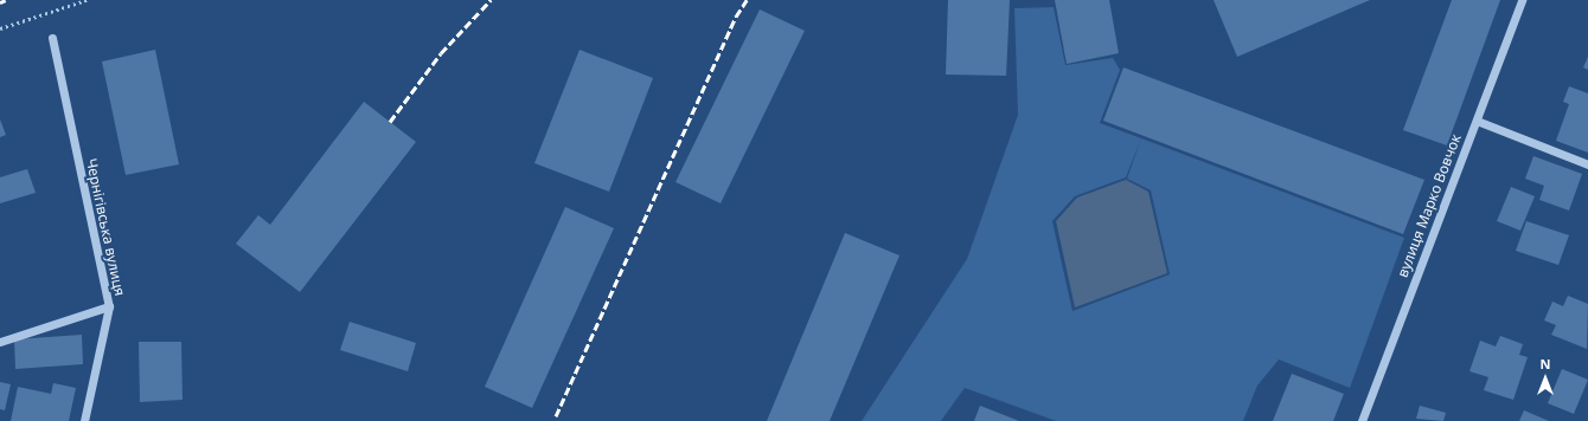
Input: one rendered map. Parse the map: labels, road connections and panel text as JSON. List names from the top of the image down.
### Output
{
  "streets": {
    "street": ["вулиця Марко Вовчок", "Чернігівська вулиця"]
  },
  "north": "top"
}
